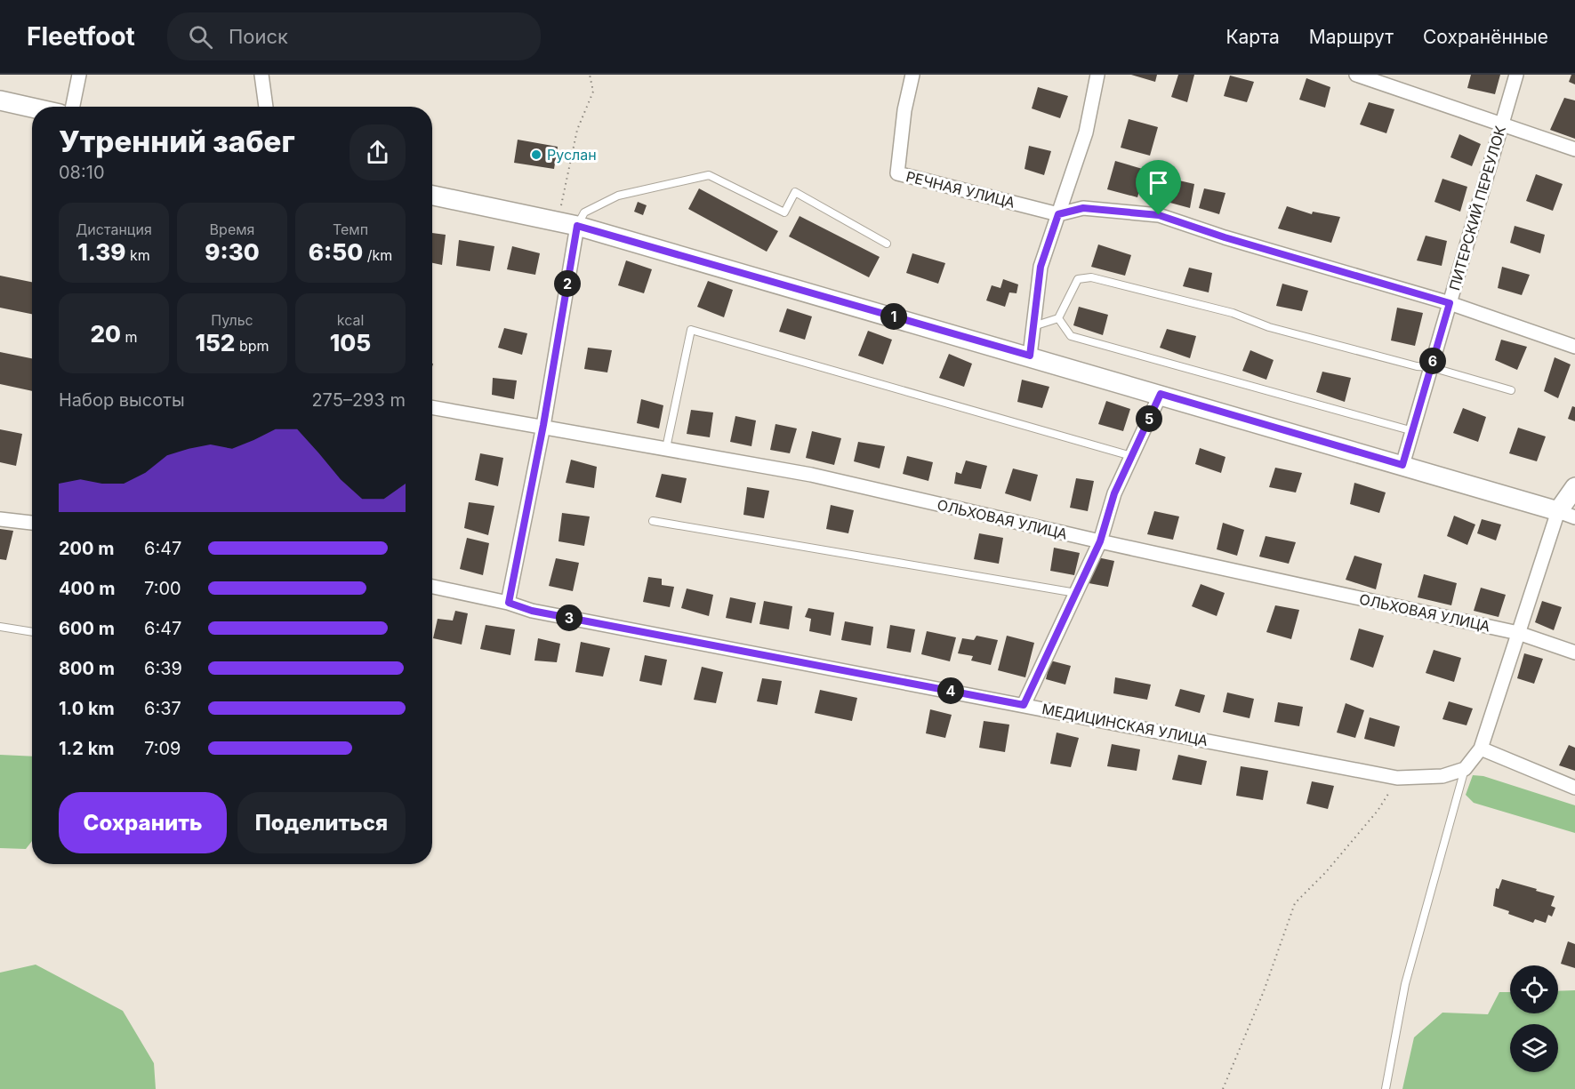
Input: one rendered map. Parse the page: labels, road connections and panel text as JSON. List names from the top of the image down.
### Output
{
  "streets": {
    "street": [
      "РЕЧНАЯ УЛИЦА",
      "ПИТЕРСКИЙ ПЕРЕУЛОК",
      "ОЛЬХОВАЯ УЛИЦА",
      "МЕДИЦИНСКАЯ УЛИЦА"
    ]
  },
  "places": ["Руслан"],
  "page": {
    "header": "Fleetfoot",
    "search": "Поиск",
    "nav": ["Карта", "Маршрут", "Сохранённые"],
    "heading": ["Утренний забег", "08:10"],
    "stats": [
      ["Дистанция", "1.39 km"],
      ["Время", "9:30"],
      ["Темп", "6:50 /km"],
      ["20 m"],
      ["Пульс", "152 bpm"],
      ["kcal", "105"]
    ],
    "pins": [
      "2",
      "1",
      "6",
      "5",
      "3",
      "4"
    ],
    "chart": ["Набор высоты", "275–293 m"],
    "list": [
      {
        "name": "200 m",
        "note": "6:47"
      },
      {
        "name": "400 m",
        "note": "7:00"
      },
      {
        "name": "600 m",
        "note": "6:47"
      },
      {
        "name": "800 m",
        "note": "6:39"
      },
      {
        "name": "1.0 km",
        "note": "6:37"
      },
      {
        "name": "1.2 km",
        "note": "7:09"
      }
    ],
    "buttons": ["Сохранить", "Поделиться"]
  }
}
